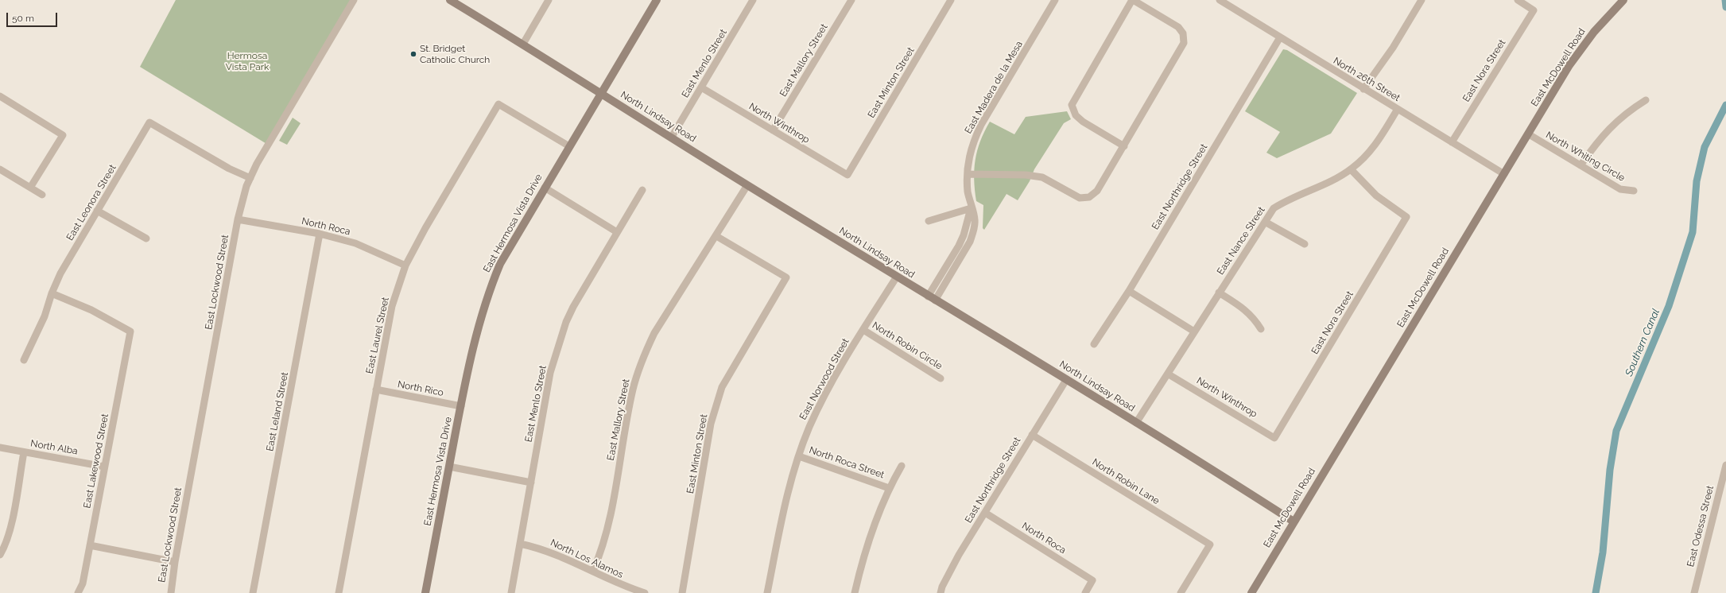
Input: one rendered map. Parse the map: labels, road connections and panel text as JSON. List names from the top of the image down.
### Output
{
  "streets": {
    "main road": ["East McDowell Road", "North Lindsay Road", "East Hermosa Vista Drive"],
    "street": [
      "East Mallory Street",
      "East Menlo Street",
      "East Nora Street",
      "North 26th Street",
      "East Minton Street",
      "East Madera de la Mesa",
      "North Winthrop",
      "North Whiting Circle",
      "East Northridge Street",
      "East Leonora Street",
      "North Roca",
      "East Nance Street",
      "East Lockwood Street",
      "East Laurel Street",
      "North Robin Circle",
      "East Norwood Street",
      "North Rico",
      "East Leland Street",
      "North Alba",
      "East Lakewood Street",
      "North Roca Street",
      "North Robin Lane",
      "East Odessa Street",
      "North Los Alamos"
    ]
  },
  "crossings": [
    ["East Mallory Street", "East Minton Street"],
    ["East Mallory Street", "North Lindsay Road"],
    ["East Mallory Street", "North Winthrop"],
    ["East Mallory Street", "North Los Alamos"],
    ["East Menlo Street", "North Lindsay Road"],
    ["East Menlo Street", "North Winthrop"],
    ["East Menlo Street", "North Los Alamos"],
    ["East McDowell Road", "North 26th Street"],
    ["East McDowell Road", "North Lindsay Road"],
    ["East McDowell Road", "North Whiting Circle"],
    ["East Nora Street", "North 26th Street"],
    ["East Nora Street", "North Winthrop"],
    ["East Nora Street", "East Nance Street"],
    ["North 26th Street", "East Northridge Street"],
    ["North 26th Street", "East Nance Street"],
    ["East Minton Street", "North Winthrop"],
    ["East Madera de la Mesa", "North Lindsay Road"],
    ["North Lindsay Road", "East Northridge Street"],
    ["North Lindsay Road", "East Hermosa Vista Drive"],
    ["North Lindsay Road", "East Nance Street"],
    ["North Lindsay Road", "East Norwood Street"],
    ["North Winthrop", "East Nance Street"],
    ["East Northridge Street", "North Roca"],
    ["East Northridge Street", "North Robin Lane"],
    ["East Leonora Street", "East Lockwood Street"],
    ["East Leonora Street", "East Lakewood Street"],
    ["East Hermosa Vista Drive", "East Laurel Street"],
    ["East Hermosa Vista Drive", "North Rico"],
    ["North Roca", "East Lockwood Street"],
    ["North Roca", "East Laurel Street"],
    ["North Roca", "East Leland Street"],
    ["East Laurel Street", "North Rico"],
    ["North Robin Circle", "East Norwood Street"],
    ["East Norwood Street", "North Roca Street"],
    ["North Alba", "East Lakewood Street"]
  ],
  "water": ["Southern Canal"],
  "parks": ["Hermosa Vista Park"],
  "places": ["St. Bridget Catholic Church"],
  "scale_bar": "50 m"
}
